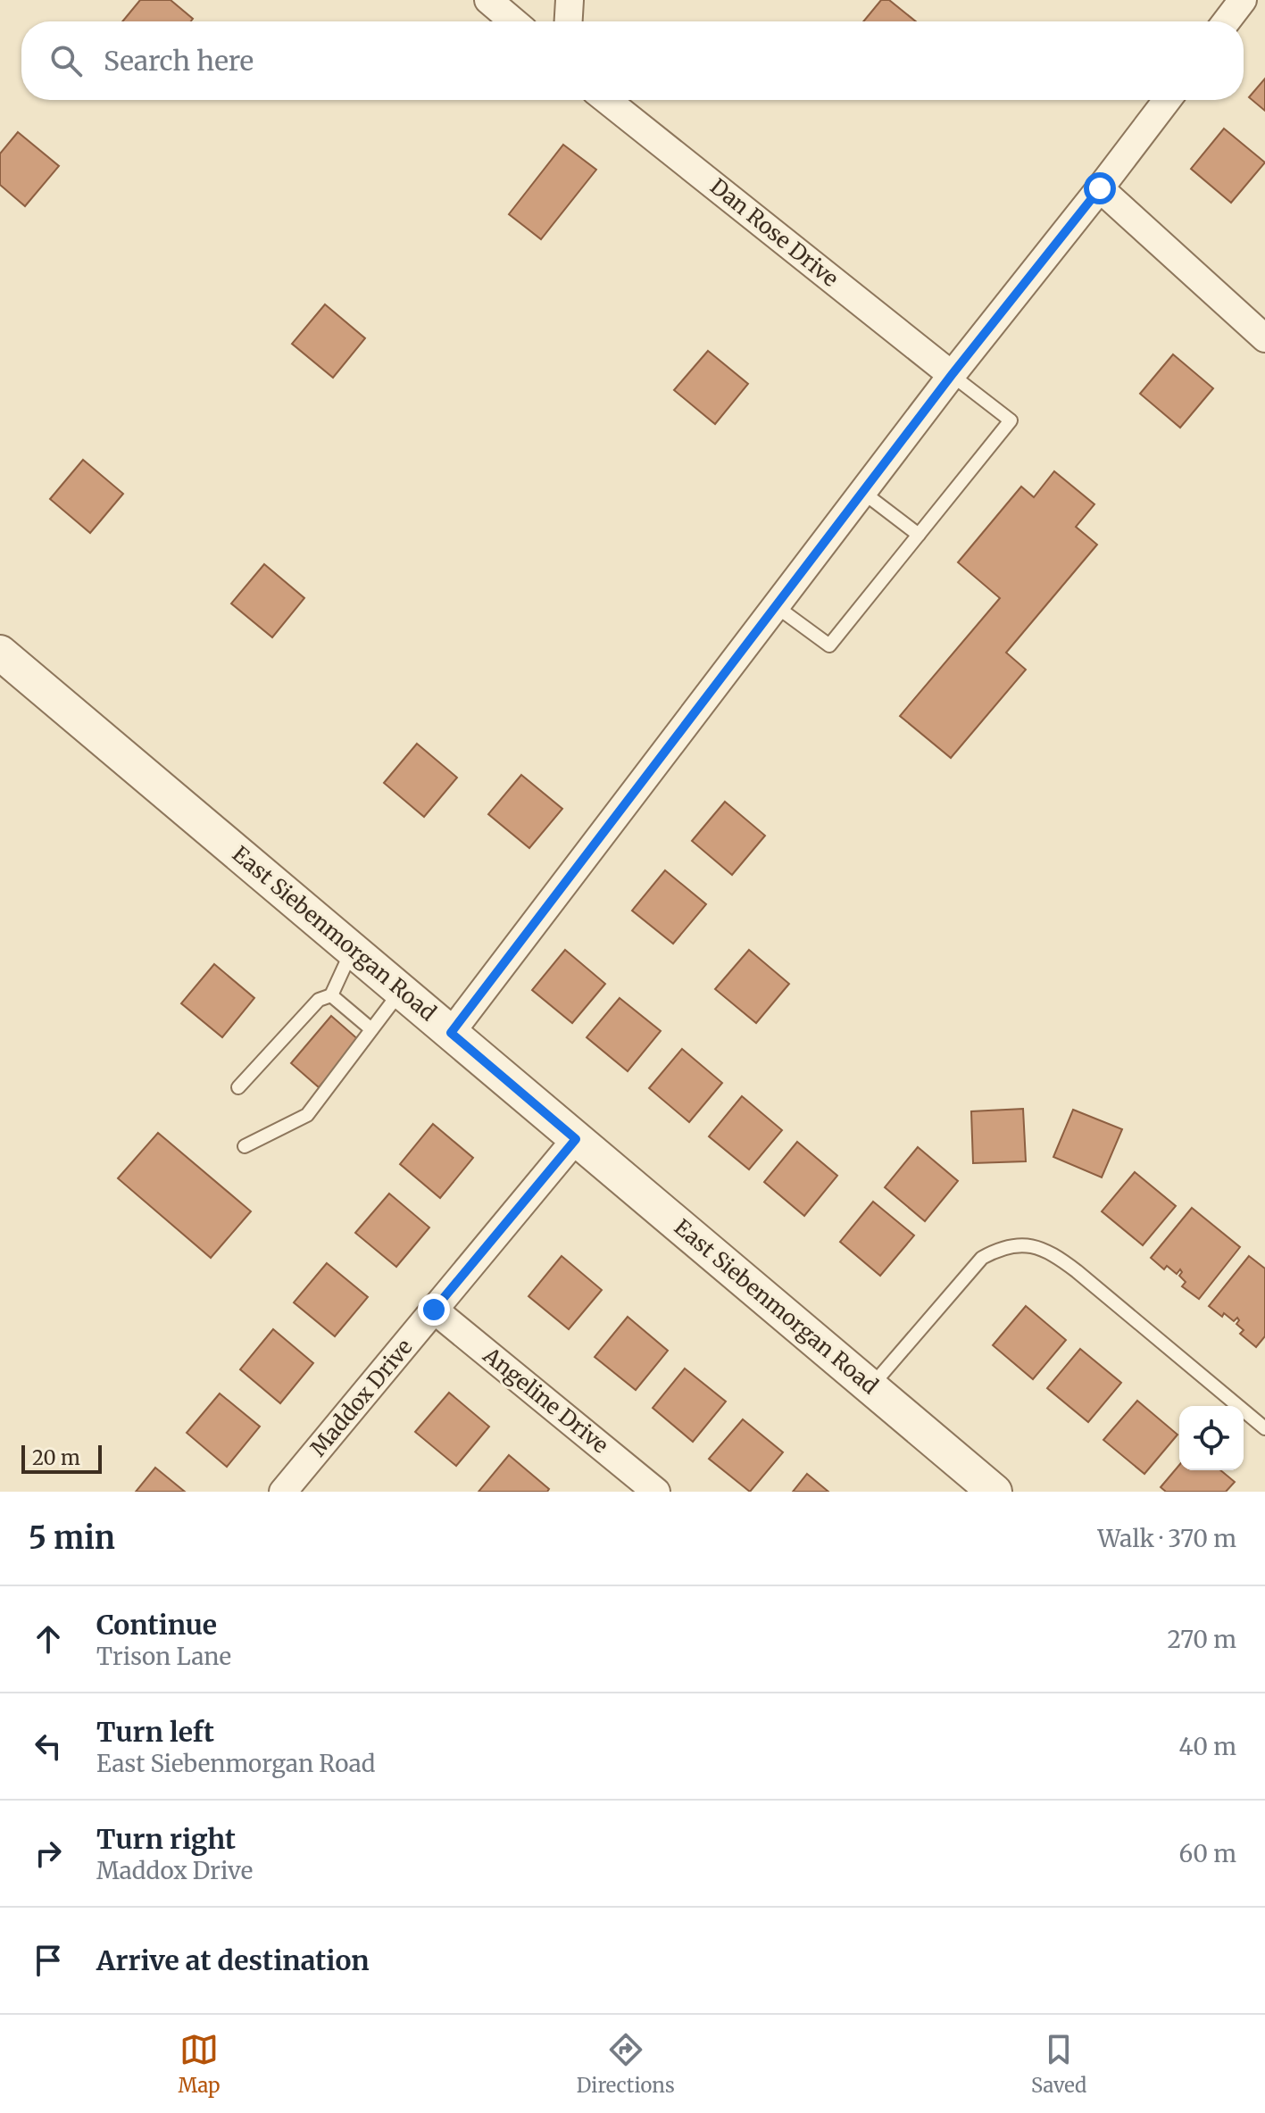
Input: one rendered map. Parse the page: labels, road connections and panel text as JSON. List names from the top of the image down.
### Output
{
  "streets": {
    "street": [
      "Dan Rose Drive",
      "East Siebenmorgan Road",
      "Maddox Drive",
      "Angeline Drive"
    ]
  },
  "crossings": [
    ["East Siebenmorgan Road", "Maddox Drive"],
    ["Maddox Drive", "Angeline Drive"]
  ],
  "scale_bar": "20 m",
  "page": {
    "search": "Search here",
    "scale": "20 m",
    "heading": ["5 min", "Walk · 370 m"],
    "list": [
      ["Continue", "Trison Lane", "270 m"],
      ["Turn left", "East Siebenmorgan Road", "40 m"],
      ["Turn right", "Maddox Drive", "60 m"],
      "Arrive at destination"
    ],
    "nav": ["Map", "Directions", "Saved"]
  }
}
